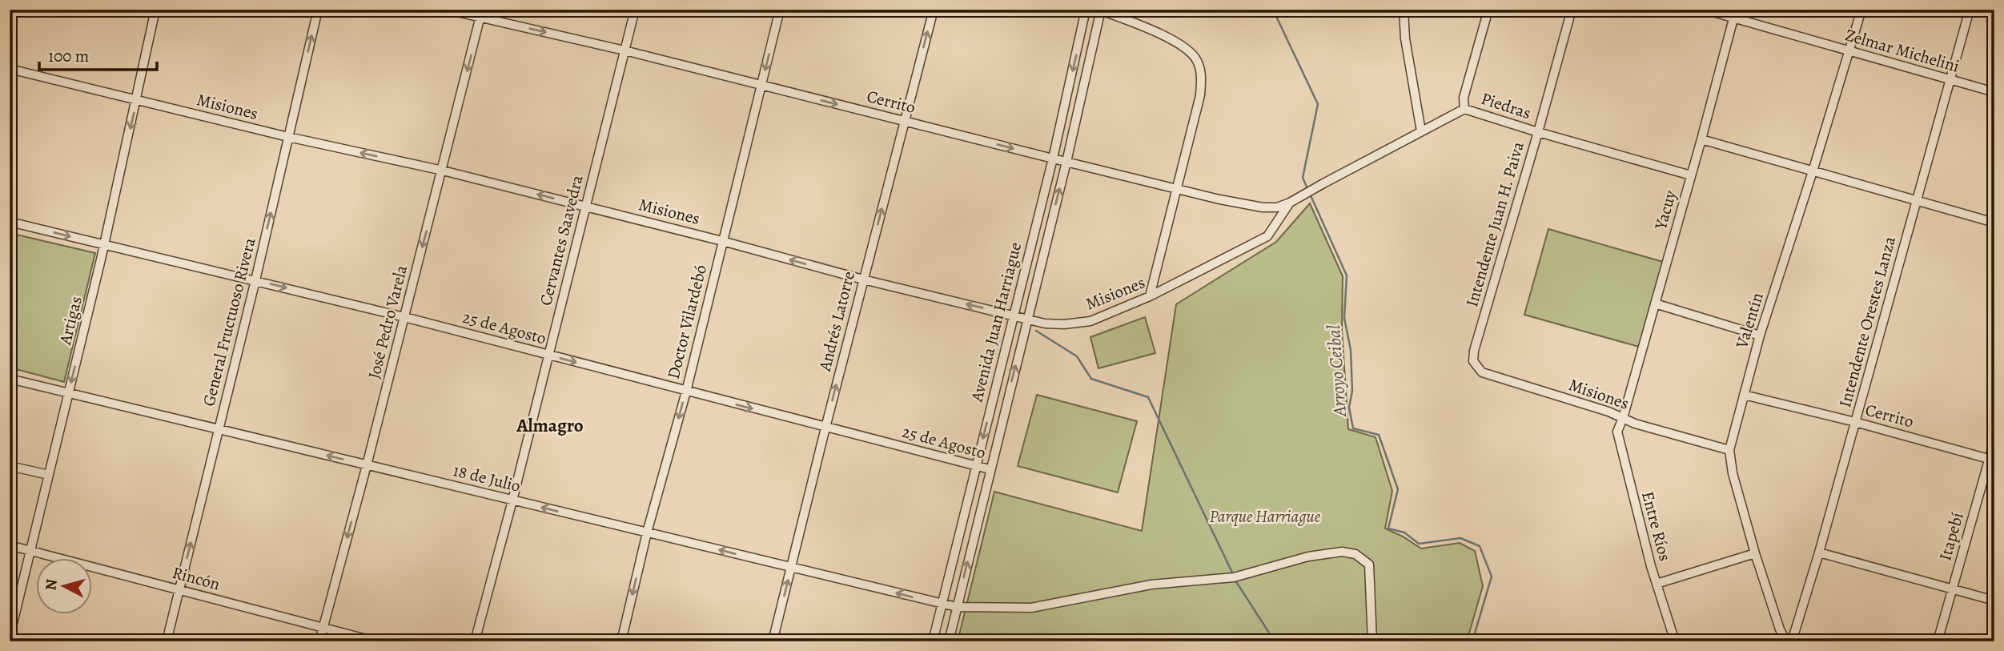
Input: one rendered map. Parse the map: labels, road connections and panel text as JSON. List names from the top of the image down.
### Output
{
  "streets": {
    "street": [
      "Zelmar Michelini",
      "Cerrito",
      "Piedras",
      "Misiones",
      "Yacuy",
      "Intendente Juan H. Paiva",
      "Cervantes Saavedra",
      "Artigas",
      "Valentín",
      "Andrés Latorre",
      "General Fructuoso Rivera",
      "José Pedro Varela",
      "Doctor Vilardebó",
      "Avenida Juan Harriague",
      "Intendente Orestes Lanza",
      "25 de Agosto",
      "18 de Julio",
      "Entre Ríos",
      "Itapebí",
      "Rincón"
    ]
  },
  "crossings": [
    ["Zelmar Michelini", "Yacuy"],
    ["Zelmar Michelini", "Valentín"],
    ["Zelmar Michelini", "Intendente Orestes Lanza"],
    ["Cerrito", "Piedras"],
    ["Cerrito", "Misiones"],
    ["Cerrito", "Cervantes Saavedra"],
    ["Cerrito", "Valentín"],
    ["Cerrito", "Andrés Latorre"],
    ["Cerrito", "José Pedro Varela"],
    ["Cerrito", "Doctor Vilardebó"],
    ["Cerrito", "Avenida Juan Harriague"],
    ["Cerrito", "Intendente Orestes Lanza"],
    ["Cerrito", "Itapebí"],
    ["Piedras", "Yacuy"],
    ["Piedras", "Intendente Juan H. Paiva"],
    ["Misiones", "Yacuy"],
    ["Misiones", "Intendente Juan H. Paiva"],
    ["Misiones", "Cervantes Saavedra"],
    ["Misiones", "Artigas"],
    ["Misiones", "Valentín"],
    ["Misiones", "Andrés Latorre"],
    ["Misiones", "General Fructuoso Rivera"],
    ["Misiones", "José Pedro Varela"],
    ["Misiones", "Doctor Vilardebó"],
    ["Misiones", "Avenida Juan Harriague"],
    ["Misiones", "Entre Ríos"],
    ["Yacuy", "Entre Ríos"],
    ["Cervantes Saavedra", "25 de Agosto"],
    ["Cervantes Saavedra", "18 de Julio"],
    ["Artigas", "25 de Agosto"],
    ["Artigas", "18 de Julio"],
    ["Artigas", "Rincón"],
    ["Andrés Latorre", "25 de Agosto"],
    ["Andrés Latorre", "18 de Julio"],
    ["General Fructuoso Rivera", "25 de Agosto"],
    ["General Fructuoso Rivera", "18 de Julio"],
    ["General Fructuoso Rivera", "Rincón"],
    ["José Pedro Varela", "25 de Agosto"],
    ["José Pedro Varela", "18 de Julio"],
    ["José Pedro Varela", "Rincón"],
    ["Doctor Vilardebó", "25 de Agosto"],
    ["Doctor Vilardebó", "18 de Julio"],
    ["Avenida Juan Harriague", "25 de Agosto"],
    ["Avenida Juan Harriague", "18 de Julio"]
  ],
  "one_way": [
    "Cerrito",
    "Misiones",
    "Artigas",
    "Andrés Latorre",
    "General Fructuoso Rivera",
    "José Pedro Varela",
    "Doctor Vilardebó",
    "25 de Agosto",
    "18 de Julio"
  ],
  "districts": ["Almagro"],
  "water": ["Arroyo Ceibal"],
  "parks": ["Parque Harriague"],
  "scale_bar": "100 m",
  "north": "left"
}
